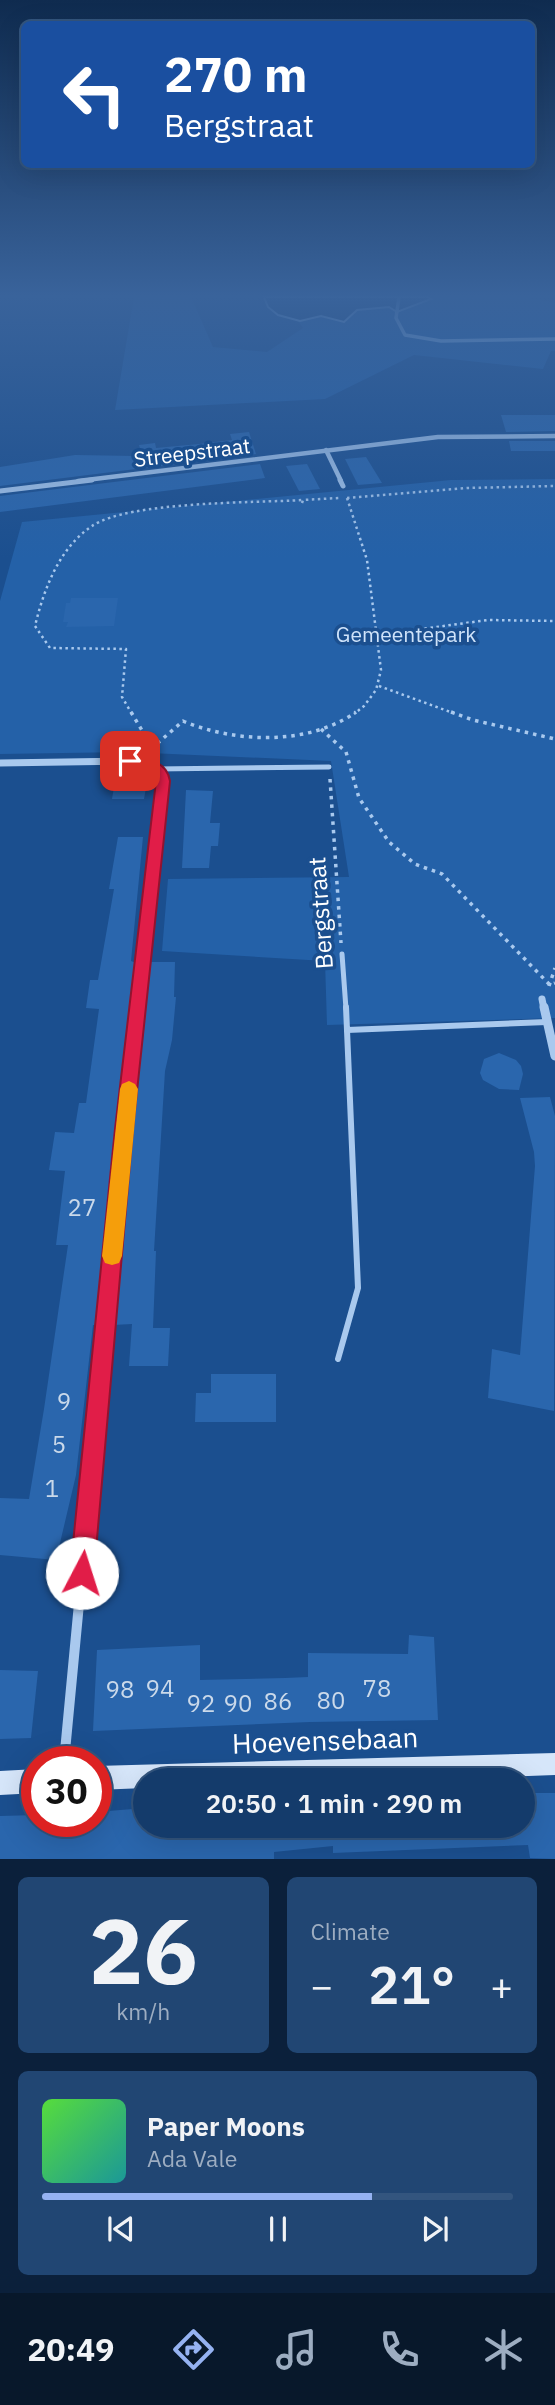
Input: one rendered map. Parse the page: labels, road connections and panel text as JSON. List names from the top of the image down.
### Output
{
  "streets": {
    "street": ["Streepstraat", "Hoevensebaan"],
    "lane": ["Bergstraat"]
  },
  "parks": ["Gemeentepark"],
  "house_numbers": [
    "27",
    "9",
    "5",
    "1",
    "94",
    "78",
    "98",
    "80",
    "86",
    "92",
    "90"
  ],
  "page": {
    "turn": ["270 m", "Bergstraat"],
    "limit": "30",
    "trip": "20:50 · 1 min · 290 m",
    "tile": [
      ["26", "km/h"],
      "Climate"
    ],
    "heat": ["−", "21°", "+"],
    "song": ["Paper Moons", "Ada Vale"],
    "tabs": "20:49"
  }
}
